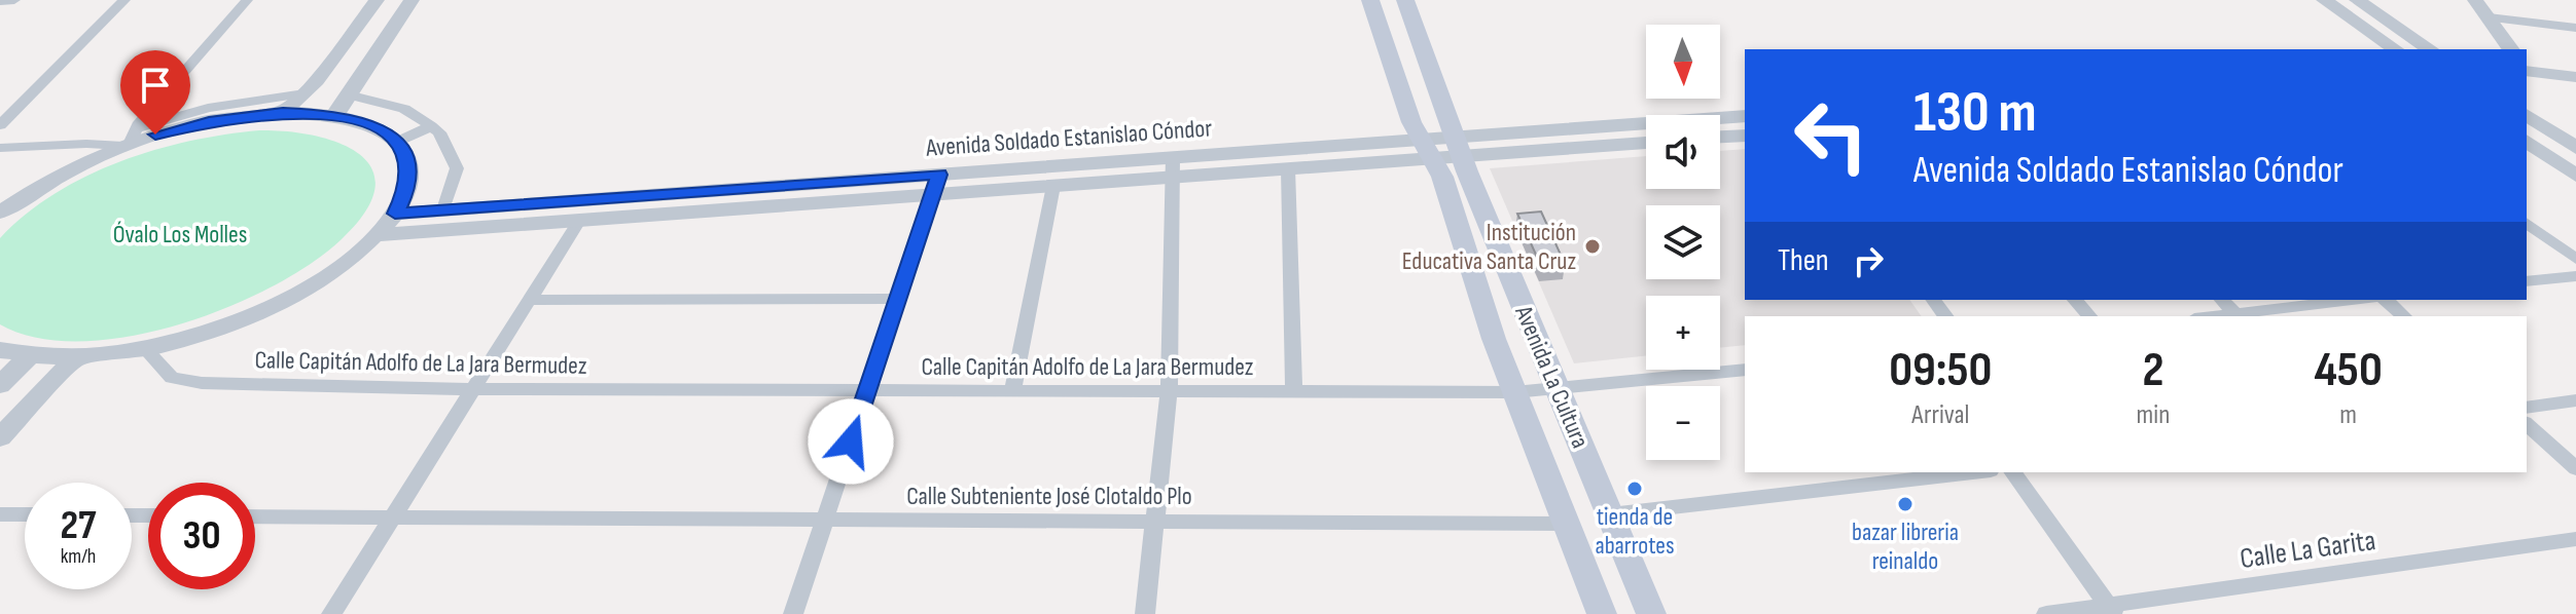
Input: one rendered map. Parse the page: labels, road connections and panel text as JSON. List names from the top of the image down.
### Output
{
  "streets": {
    "main road": ["Avenida La Cultura"],
    "street": [
      "Avenida Soldado Estanislao Cóndor",
      "Calle Capitán Adolfo de La Jara Bermudez",
      "Calle Subteniente José Clotaldo Plo",
      "Calle La Garita"
    ]
  },
  "crossings": [
    ["Avenida Soldado Estanislao Cóndor", "Avenida La Cultura"],
    ["Calle Capitán Adolfo de La Jara Bermudez", "Avenida La Cultura"],
    ["Avenida La Cultura", "Calle Subteniente José Clotaldo Plo"]
  ],
  "parks": ["Óvalo Los Molles"],
  "places": ["Institución Educativa Santa Cruz", "tienda de abarrotes", "bazar libreria reinaldo"],
  "north": "bottom",
  "page": {
    "map_buttons": ["+", "−"],
    "turn": ["130 m", "Avenida Soldado Estanislao Cóndor"],
    "then": "Then",
    "eta": [
      "09:50",
      "Arrival",
      "2",
      "min",
      "450",
      "m"
    ],
    "speed": "27 km/h",
    "limit": "30"
  }
}
